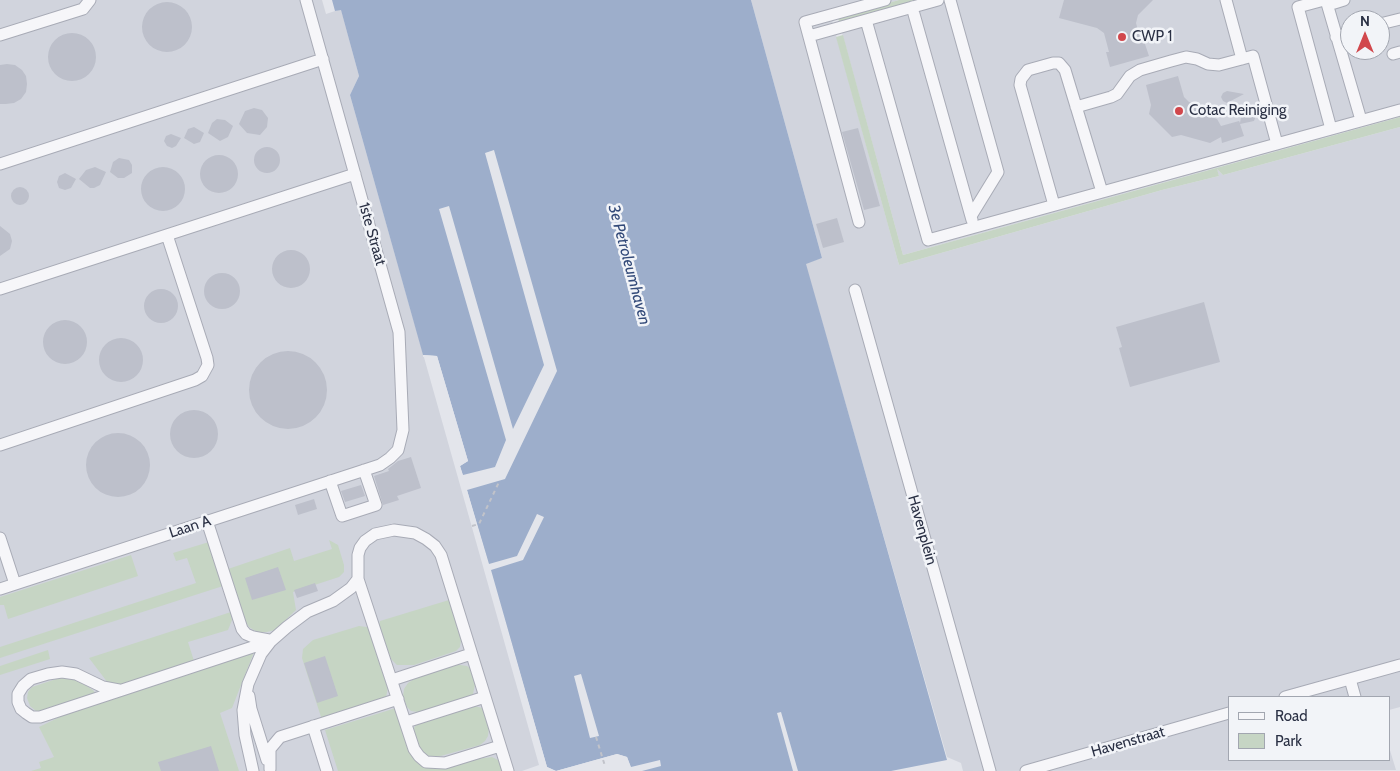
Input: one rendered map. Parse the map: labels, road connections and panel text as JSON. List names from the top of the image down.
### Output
{
  "streets": {
    "lane": [
      "1ste Straat",
      "Laan A",
      "Havenplein",
      "Havenstraat"
    ]
  },
  "crossings": [
    ["1ste Straat", "Laan A"]
  ],
  "water": ["3e Petroleumhaven"],
  "places": ["CWP 1", "Cotac Reiniging"],
  "legend": ["Road", "Park"],
  "north": "top"
}
